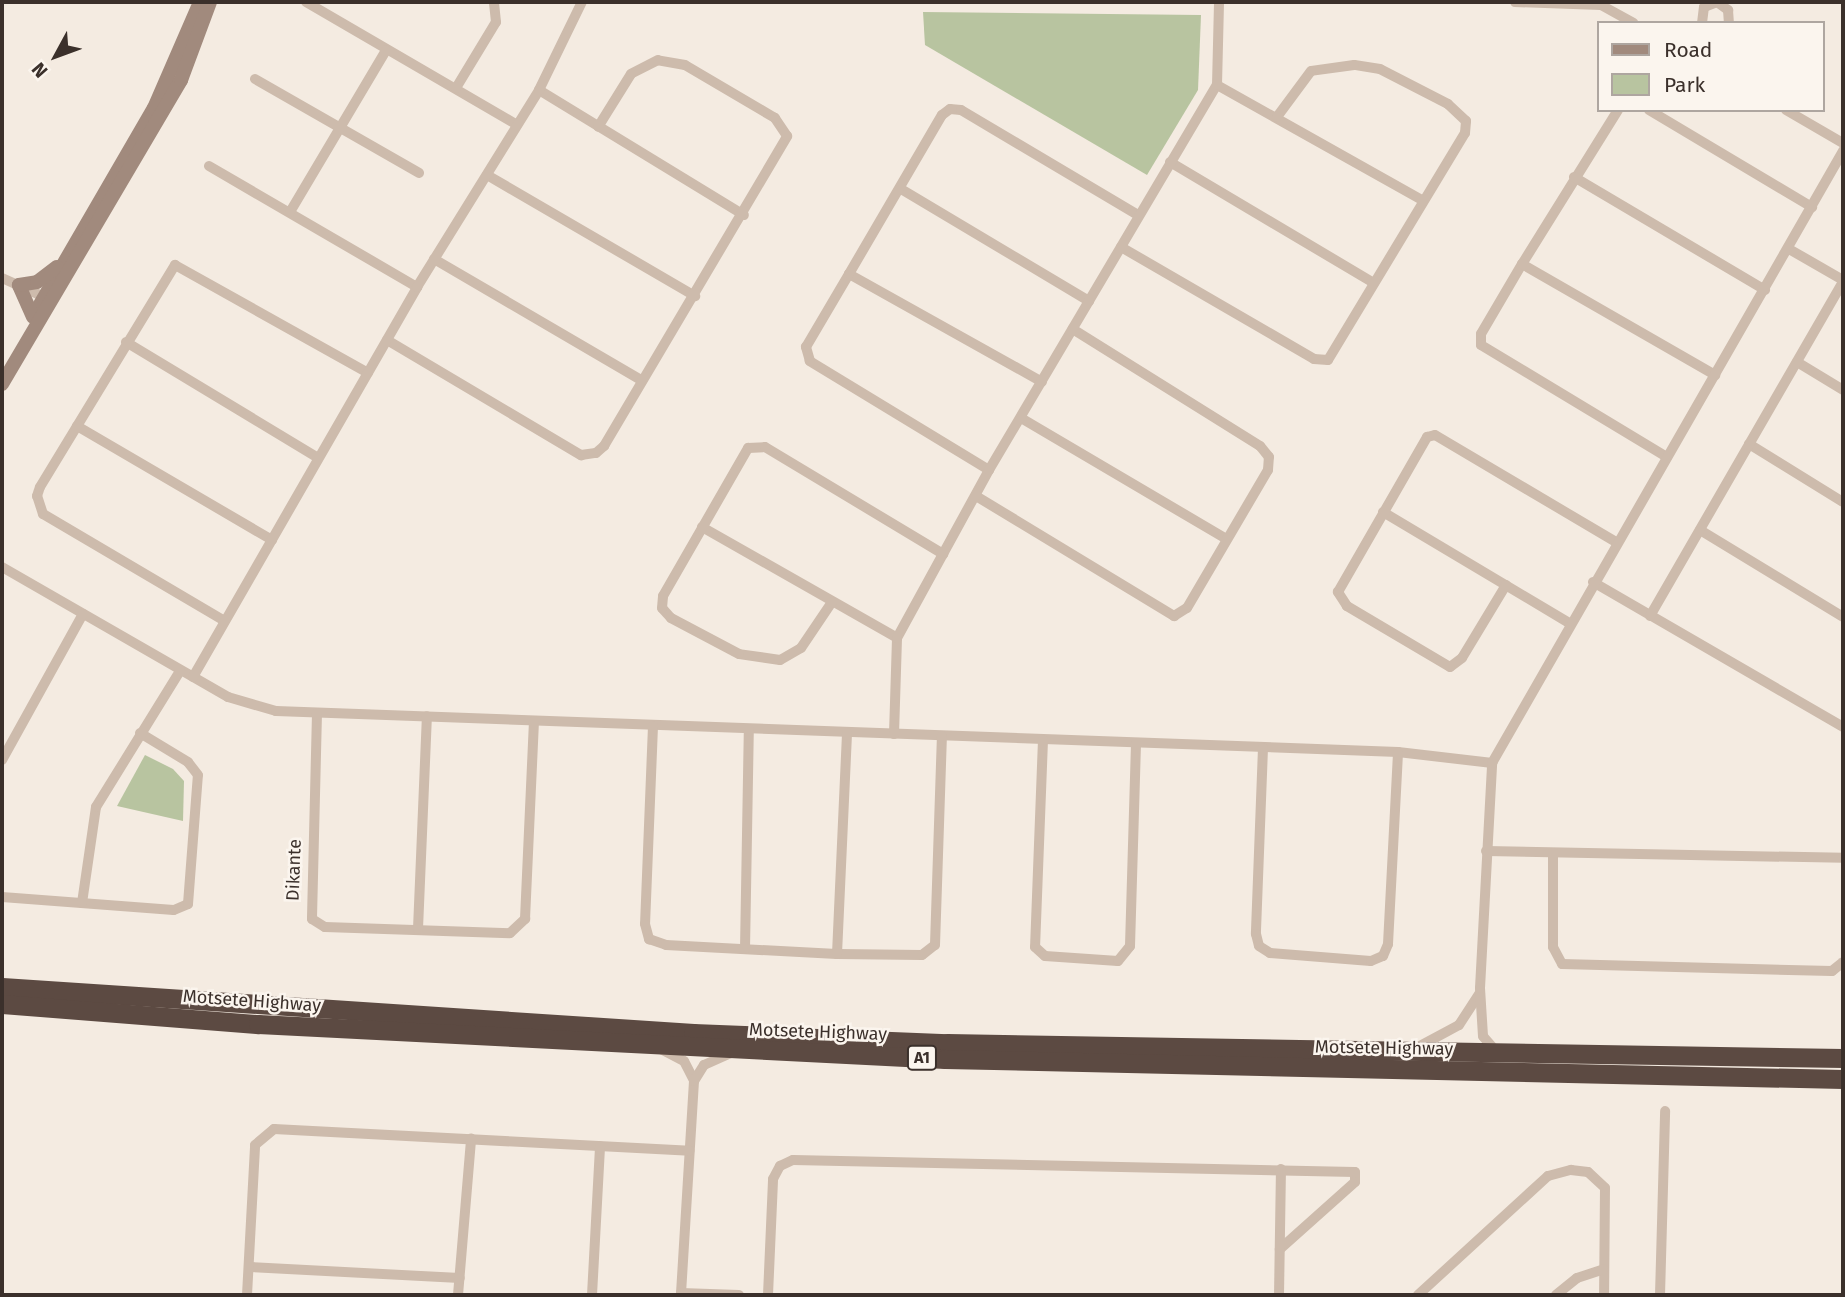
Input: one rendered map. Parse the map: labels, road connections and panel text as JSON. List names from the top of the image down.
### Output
{
  "streets": {
    "highway": ["Motsete Highway", "A1"],
    "street": ["Dikante"]
  },
  "legend": ["Road", "Park"],
  "north": "bottom left"
}
